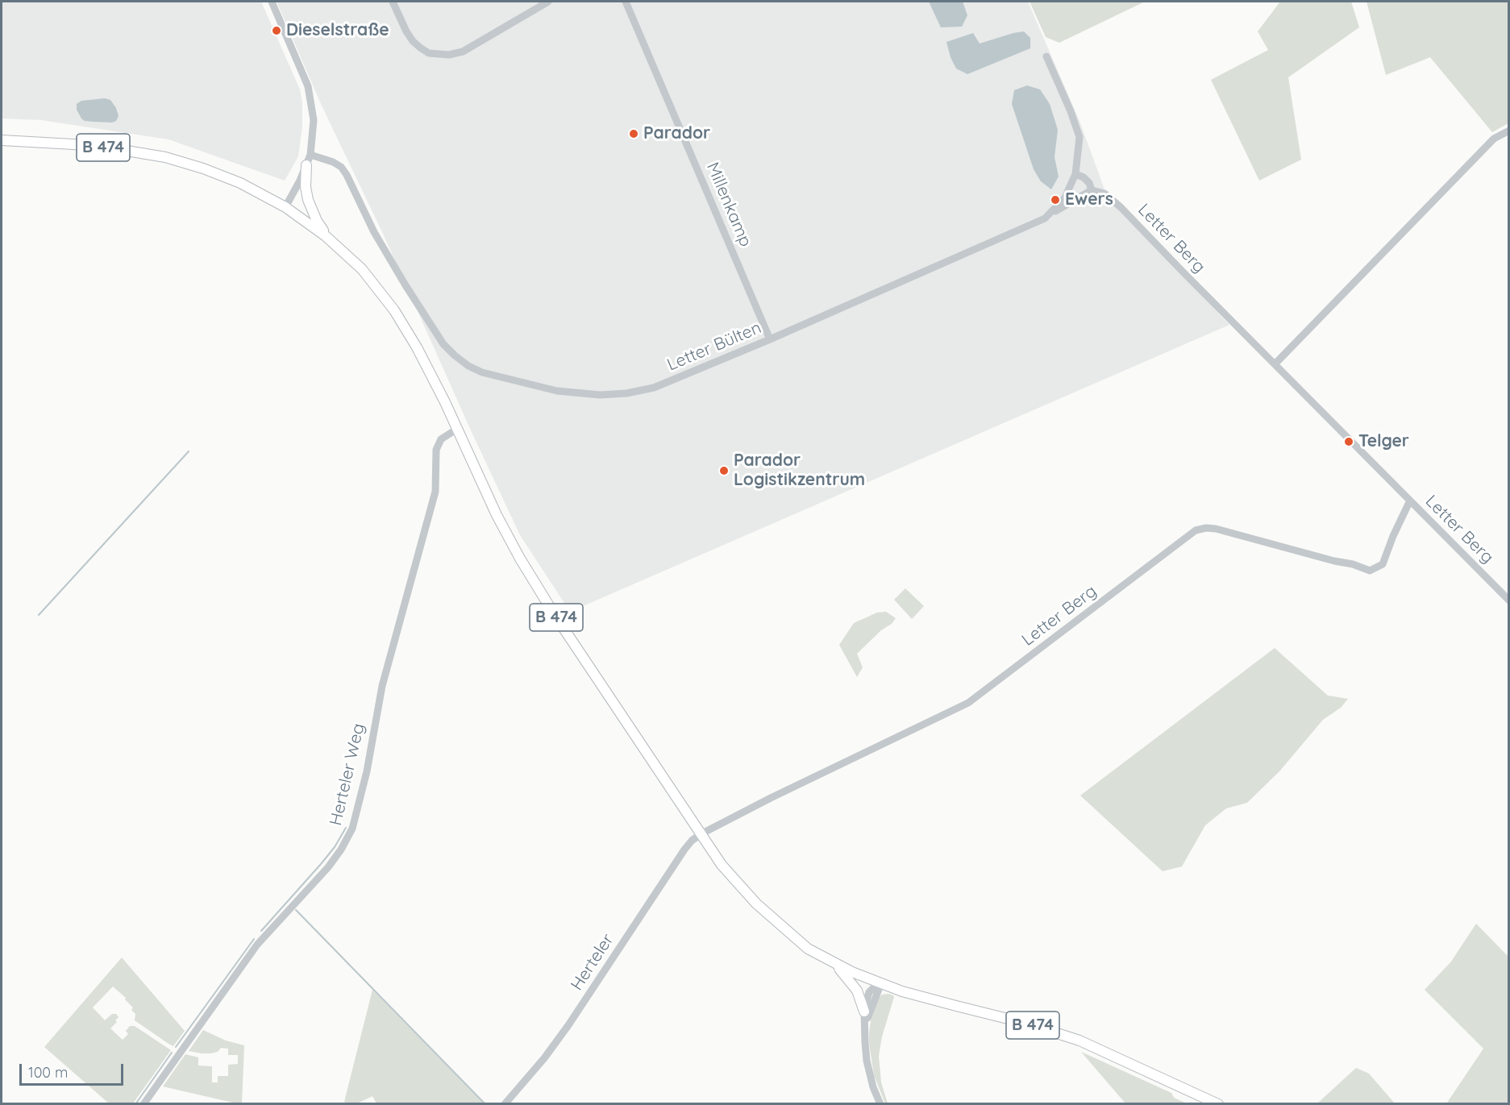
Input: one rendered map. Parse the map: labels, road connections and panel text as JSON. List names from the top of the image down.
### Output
{
  "streets": {
    "main road": ["B 474"],
    "street": [
      "Millenkamp",
      "Letter Berg",
      "Letter Bülten",
      "Herteler Weg",
      "Herteler"
    ]
  },
  "crossings": [
    ["B 474", "Letter Berg"],
    ["B 474", "Herteler Weg"],
    ["B 474", "Herteler"],
    ["Millenkamp", "Letter Bülten"],
    ["Letter Berg", "Herteler"]
  ],
  "places": [
    "Dieselstraße",
    "Parador",
    "Ewers",
    "Telger",
    "Parador Logistikzentrum"
  ],
  "scale_bar": "100 m"
}
